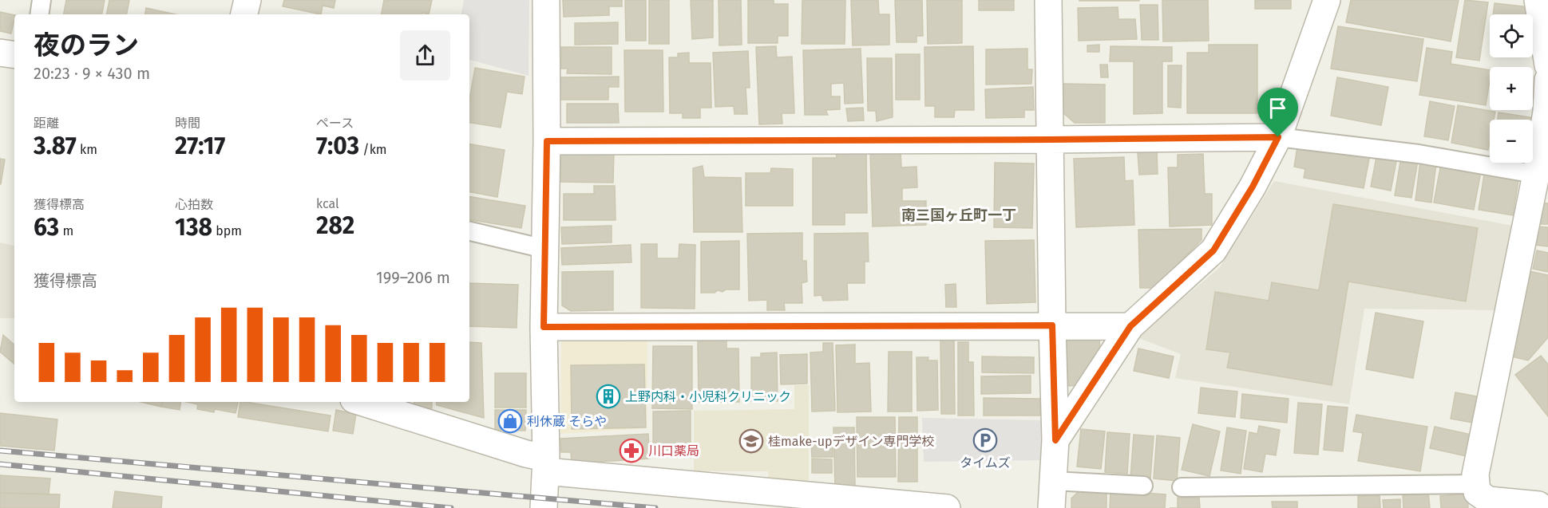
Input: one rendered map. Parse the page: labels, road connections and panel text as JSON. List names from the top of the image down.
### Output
{
  "districts": ["南三国ヶ丘町一丁"],
  "places": {
    "building": ["上野内科・小児科クリニック"],
    "shop": ["利休蔵 そらや"],
    "parking": ["タイムズ"],
    "school or university": ["桂make-upデザイン専門学校"],
    "pharmacy": ["川口薬局"]
  },
  "page": {
    "map_buttons": ["+", "−"],
    "heading": ["夜のラン", "20:23 · 9 × 430 m"],
    "stats": [
      ["距離", "3.87 km"],
      ["時間", "27:17"],
      ["ペース", "7:03 /km"],
      ["獲得標高", "63 m"],
      ["心拍数", "138 bpm"],
      ["kcal", "282"]
    ],
    "chart": ["獲得標高", "199–206 m"]
  }
}
